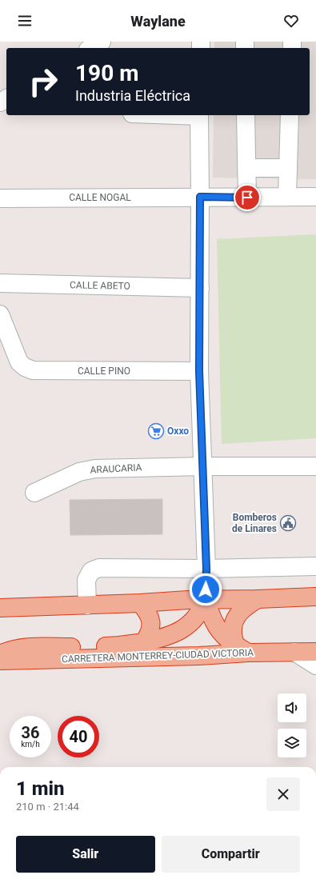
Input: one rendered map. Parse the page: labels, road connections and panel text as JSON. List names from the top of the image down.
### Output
{
  "streets": {
    "highway": ["CARRETERA MONTERREY-CIUDAD VICTORIA"],
    "street": [
      "CALLE NOGAL",
      "CALLE ABETO",
      "CALLE PINO",
      "ARAUCARIA"
    ]
  },
  "places": {
    "supermarket": ["Oxxo"],
    "public building": ["Bomberos de Linares"]
  },
  "page": {
    "header": "Waylane",
    "turn": ["190 m", "Industria Eléctrica"],
    "speed": "36 km/h",
    "limit": "40",
    "heading": ["1 min", "210 m · 21:44"],
    "buttons": ["Salir", "Compartir"]
  }
}
